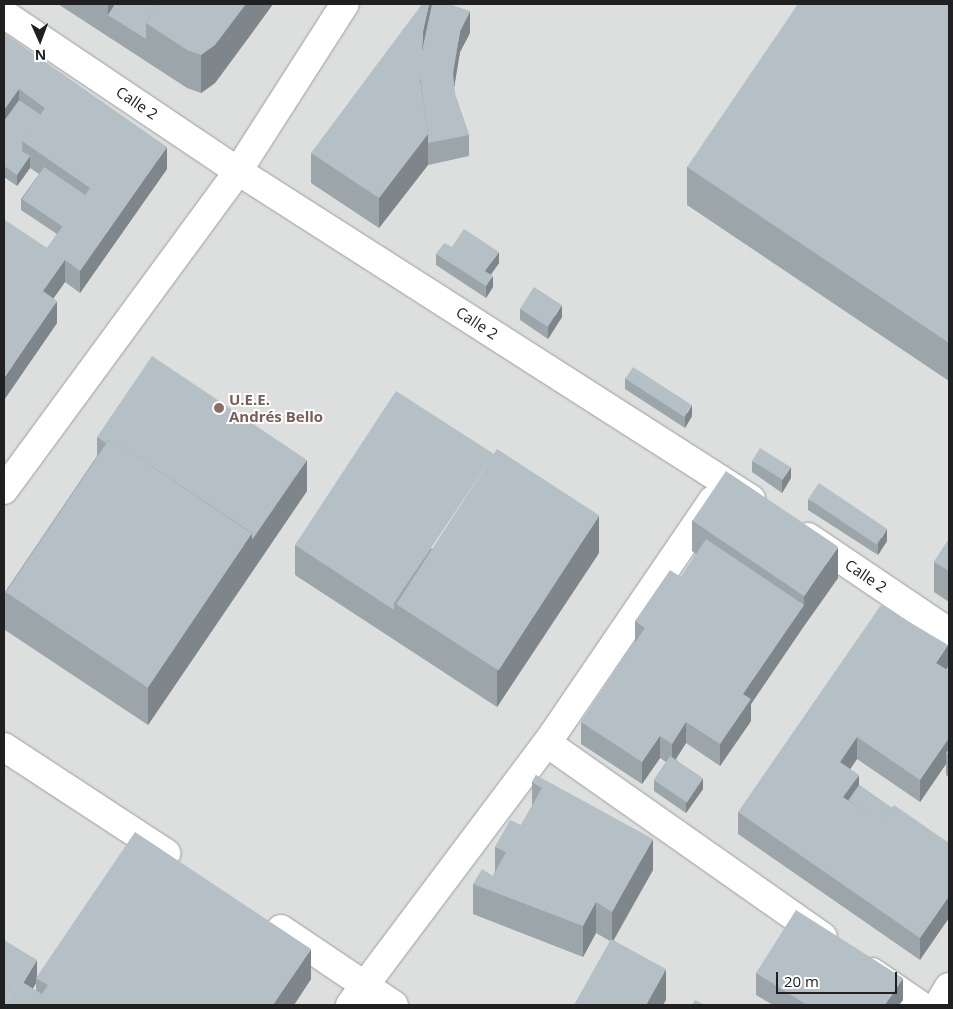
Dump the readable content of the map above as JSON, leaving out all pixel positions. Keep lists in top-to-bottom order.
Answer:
{
  "streets": {
    "street": ["Calle 2"]
  },
  "places": ["U.E.E. Andrés Bello"],
  "scale_bar": "20 m",
  "north": "bottom"
}
